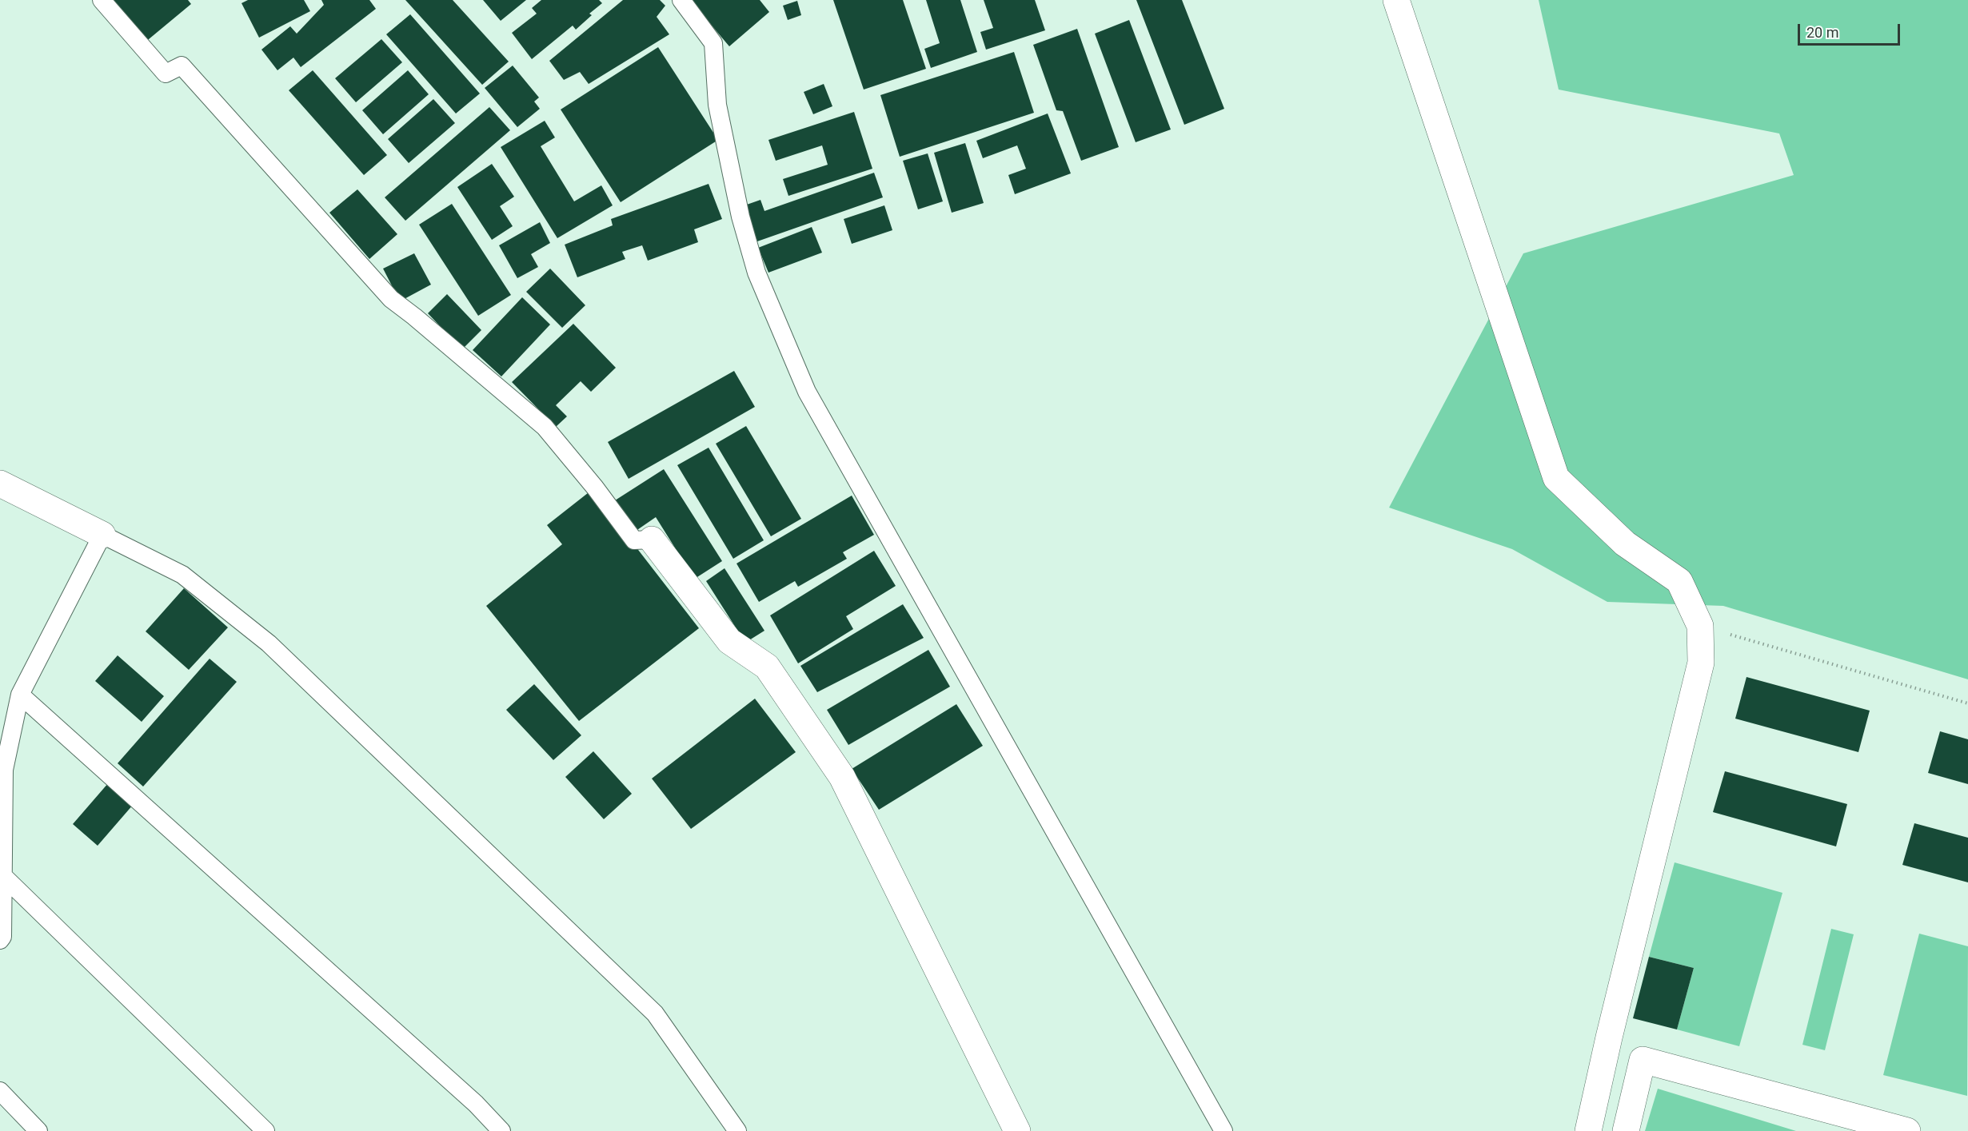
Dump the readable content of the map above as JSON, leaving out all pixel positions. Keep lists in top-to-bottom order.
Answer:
{
  "scale_bar": "20 m"
}
